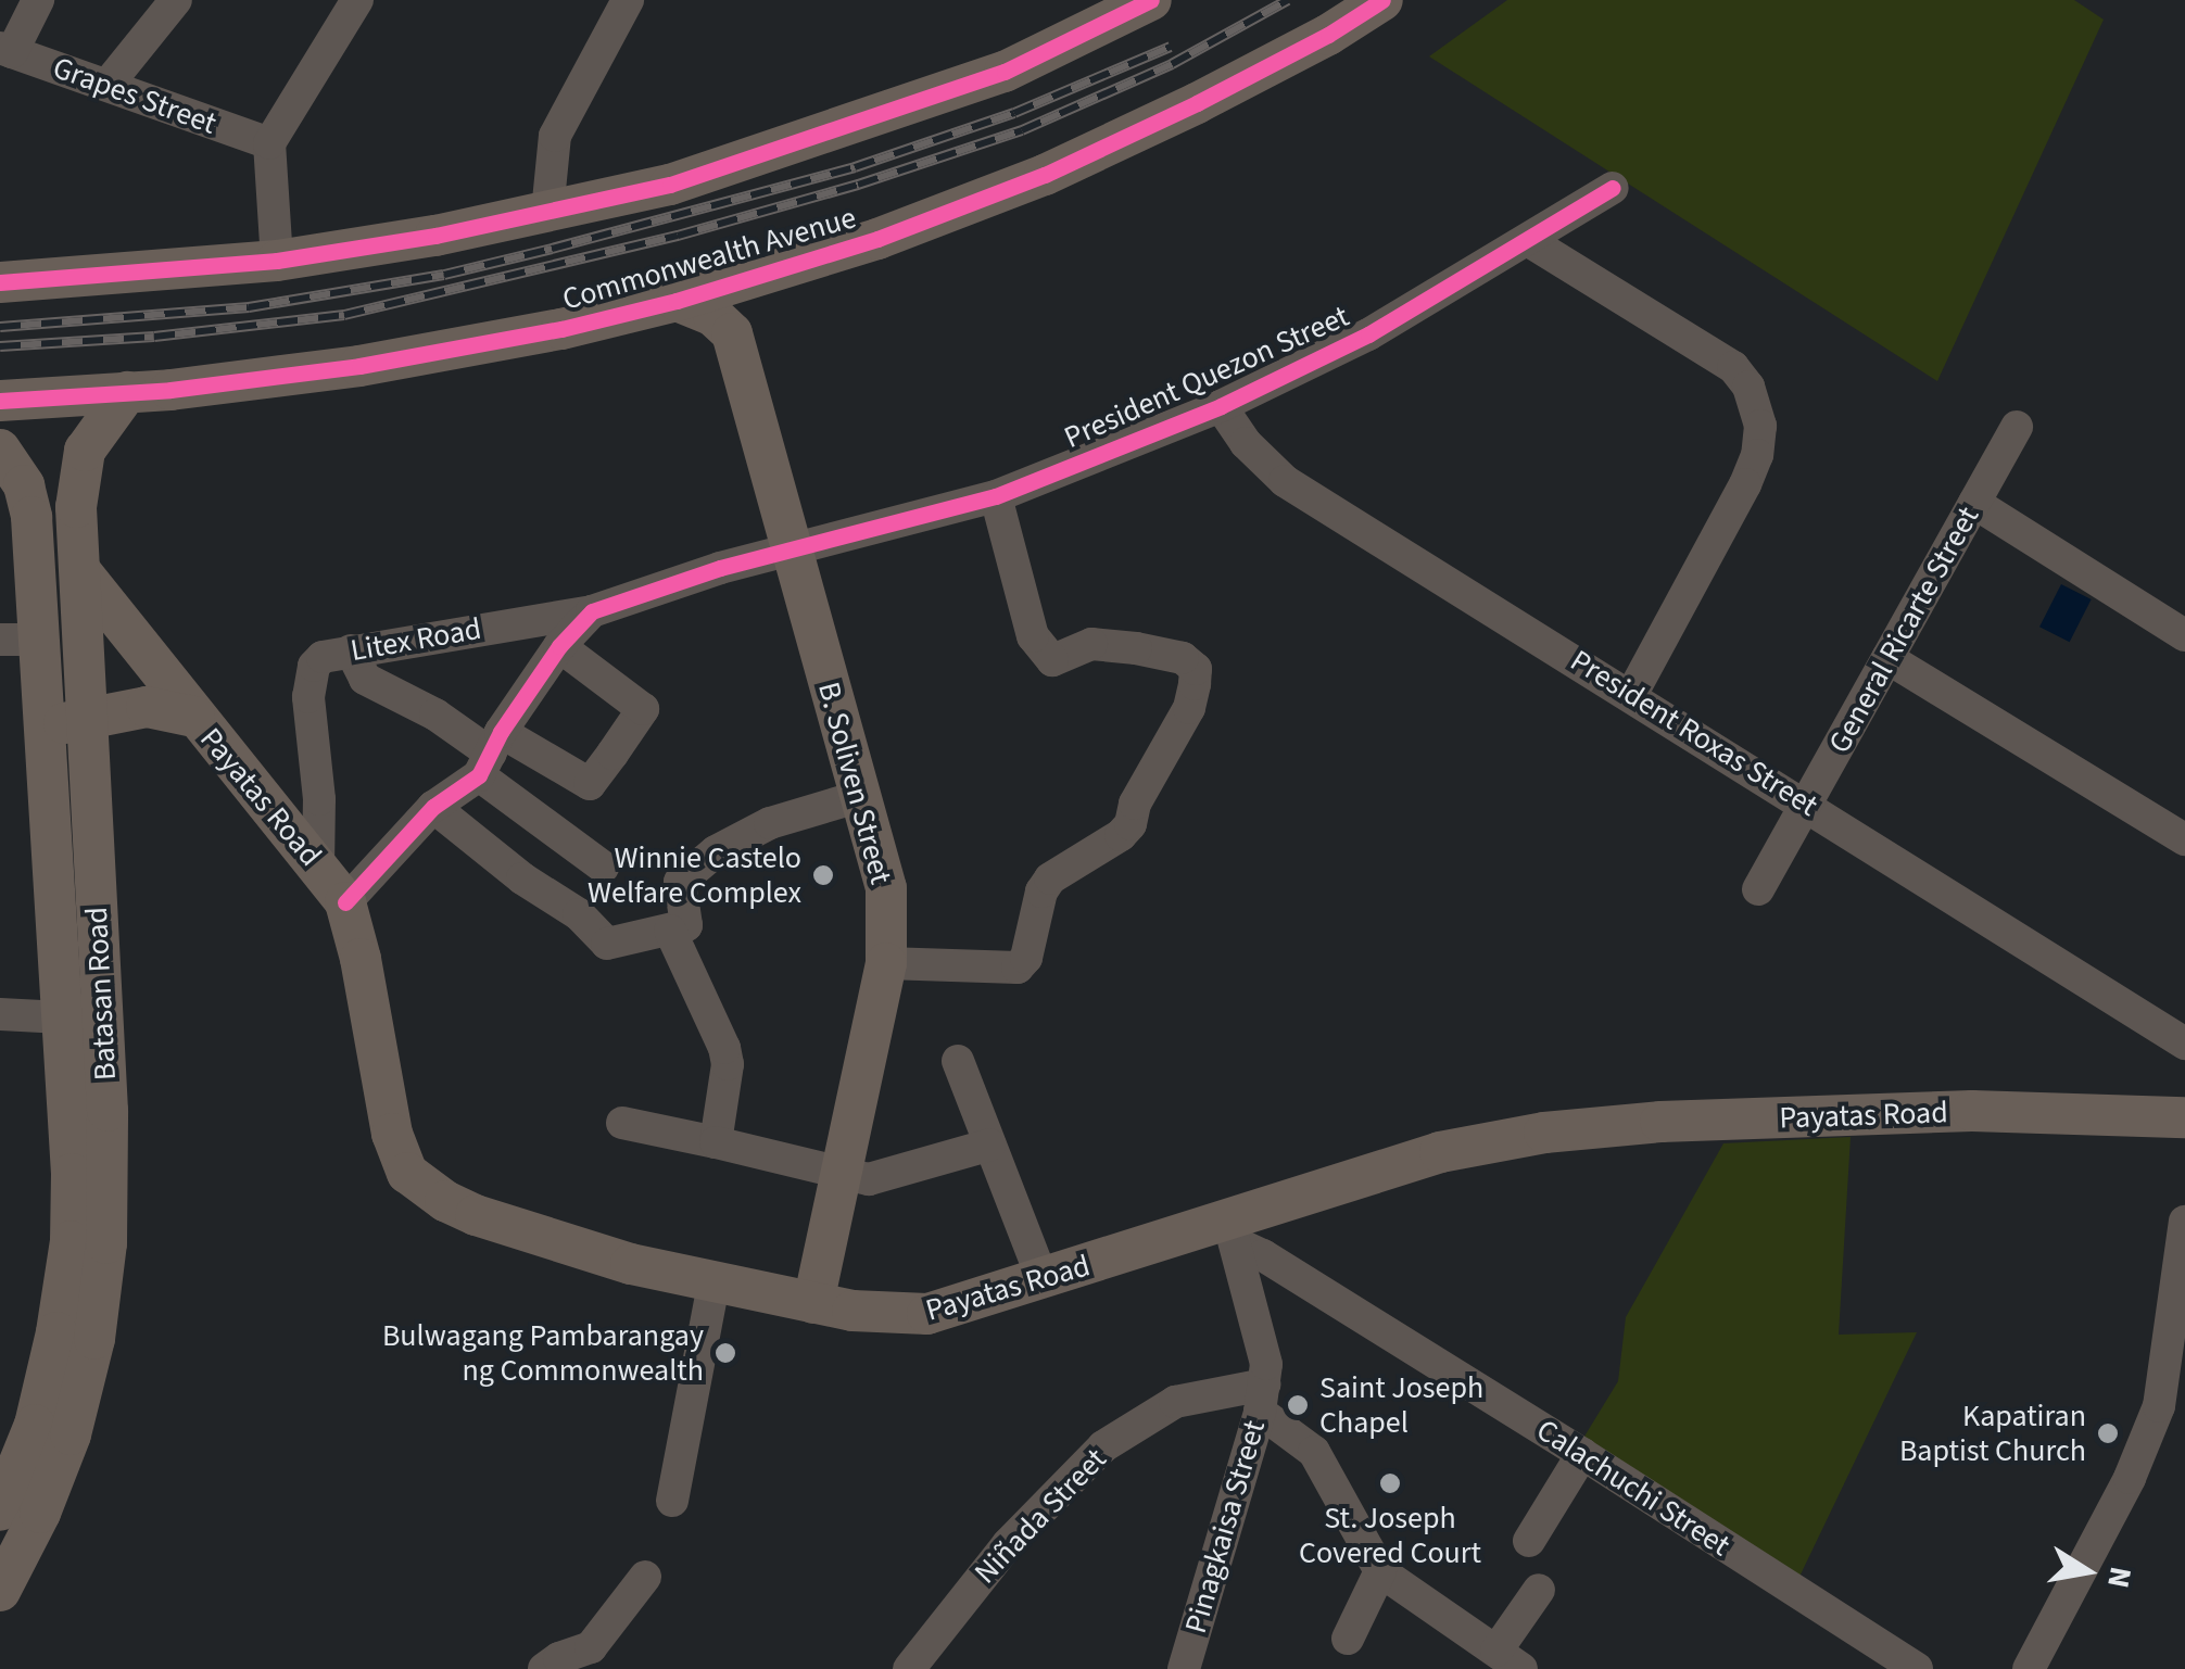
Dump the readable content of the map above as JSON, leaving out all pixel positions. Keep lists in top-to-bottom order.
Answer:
{
  "streets": {
    "main road": [
      "Commonwealth Avenue",
      "B. Soliven Street",
      "Payatas Road",
      "Batasan Road"
    ],
    "street": [
      "Grapes Street",
      "President Quezon Street",
      "General Ricarte Street",
      "Litex Road",
      "President Roxas Street",
      "Calachuchi Street",
      "Niñada Street",
      "Pinagkaisa Street"
    ]
  },
  "crossings": [
    ["Commonwealth Avenue", "B. Soliven Street"],
    ["Commonwealth Avenue", "Batasan Road"],
    ["President Quezon Street", "Litex Road"],
    ["President Quezon Street", "President Roxas Street"],
    ["President Quezon Street", "B. Soliven Street"],
    ["General Ricarte Street", "President Roxas Street"],
    ["Litex Road", "B. Soliven Street"],
    ["Litex Road", "Payatas Road"],
    ["B. Soliven Street", "Payatas Road"],
    ["Payatas Road", "Batasan Road"],
    ["Payatas Road", "Calachuchi Street"],
    ["Payatas Road", "Pinagkaisa Street"],
    ["Calachuchi Street", "Pinagkaisa Street"],
    ["Niñada Street", "Pinagkaisa Street"]
  ],
  "places": [
    "Winnie Castelo Welfare Complex",
    "Bulwagang Pambarangay ng Commonwealth",
    "Saint Joseph Chapel",
    "Kapatiran Baptist Church",
    "St. Joseph Covered Court"
  ],
  "north": "right"
}
